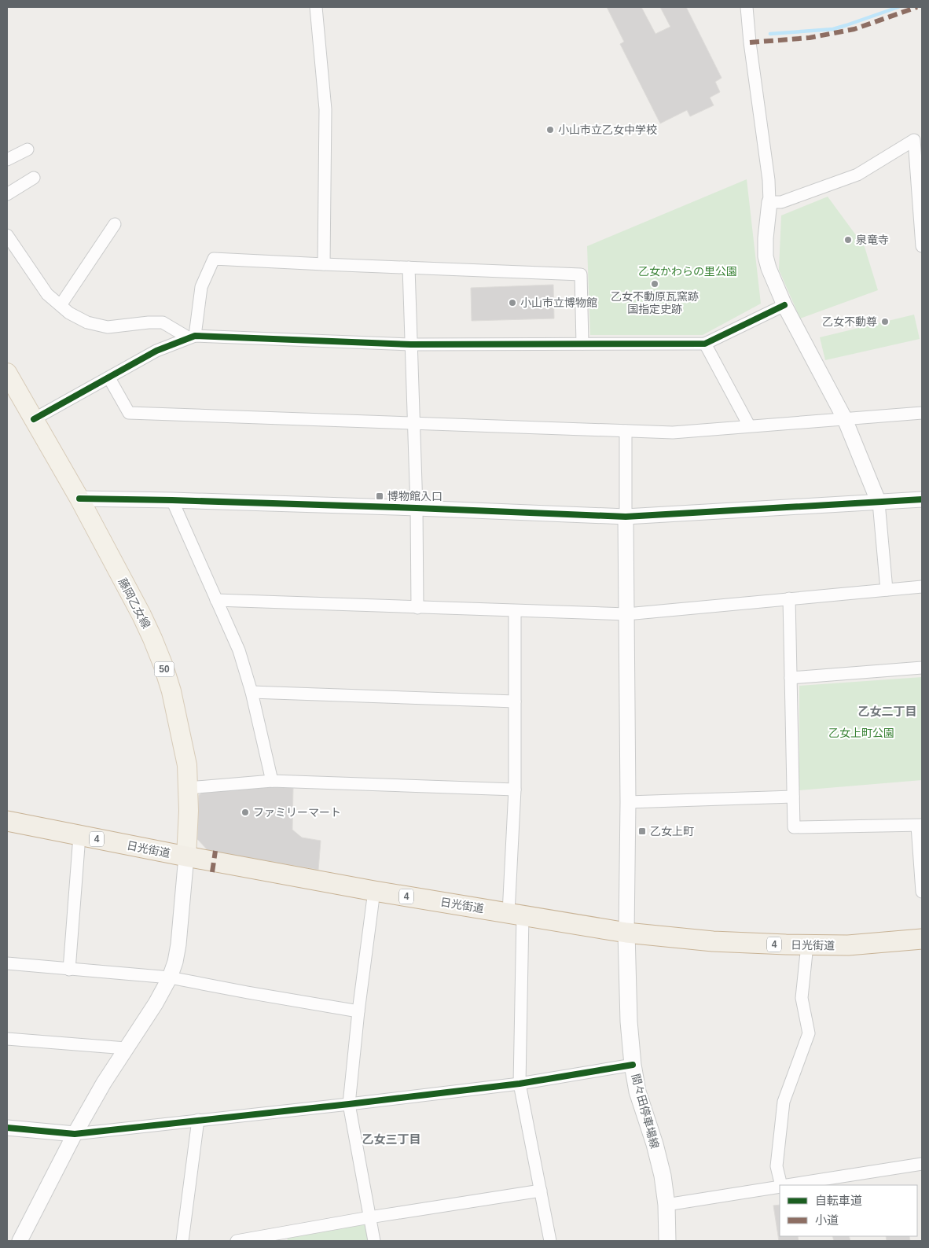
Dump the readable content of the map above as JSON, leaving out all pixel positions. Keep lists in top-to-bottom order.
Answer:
{
  "streets": {
    "highway": ["4", "日光街道"],
    "main road": ["藤岡乙女線", "50", "間々田停車場線"]
  },
  "crossings": [
    ["藤岡乙女線", "日光街道"],
    ["日光街道", "間々田停車場線"]
  ],
  "districts": ["乙女二丁目", "乙女三丁目"],
  "parks": ["乙女かわらの里公園", "乙女上町公園"],
  "places": {
    "other": [
      "小山市立乙女中学校",
      "泉竜寺",
      "乙女不動原瓦窯跡 国指定史跡",
      "小山市立博物館",
      "乙女不動尊",
      "ファミリーマート"
    ],
    "transit": ["博物館入口", "乙女上町"]
  },
  "legend": ["自転車道", "小道"]
}
